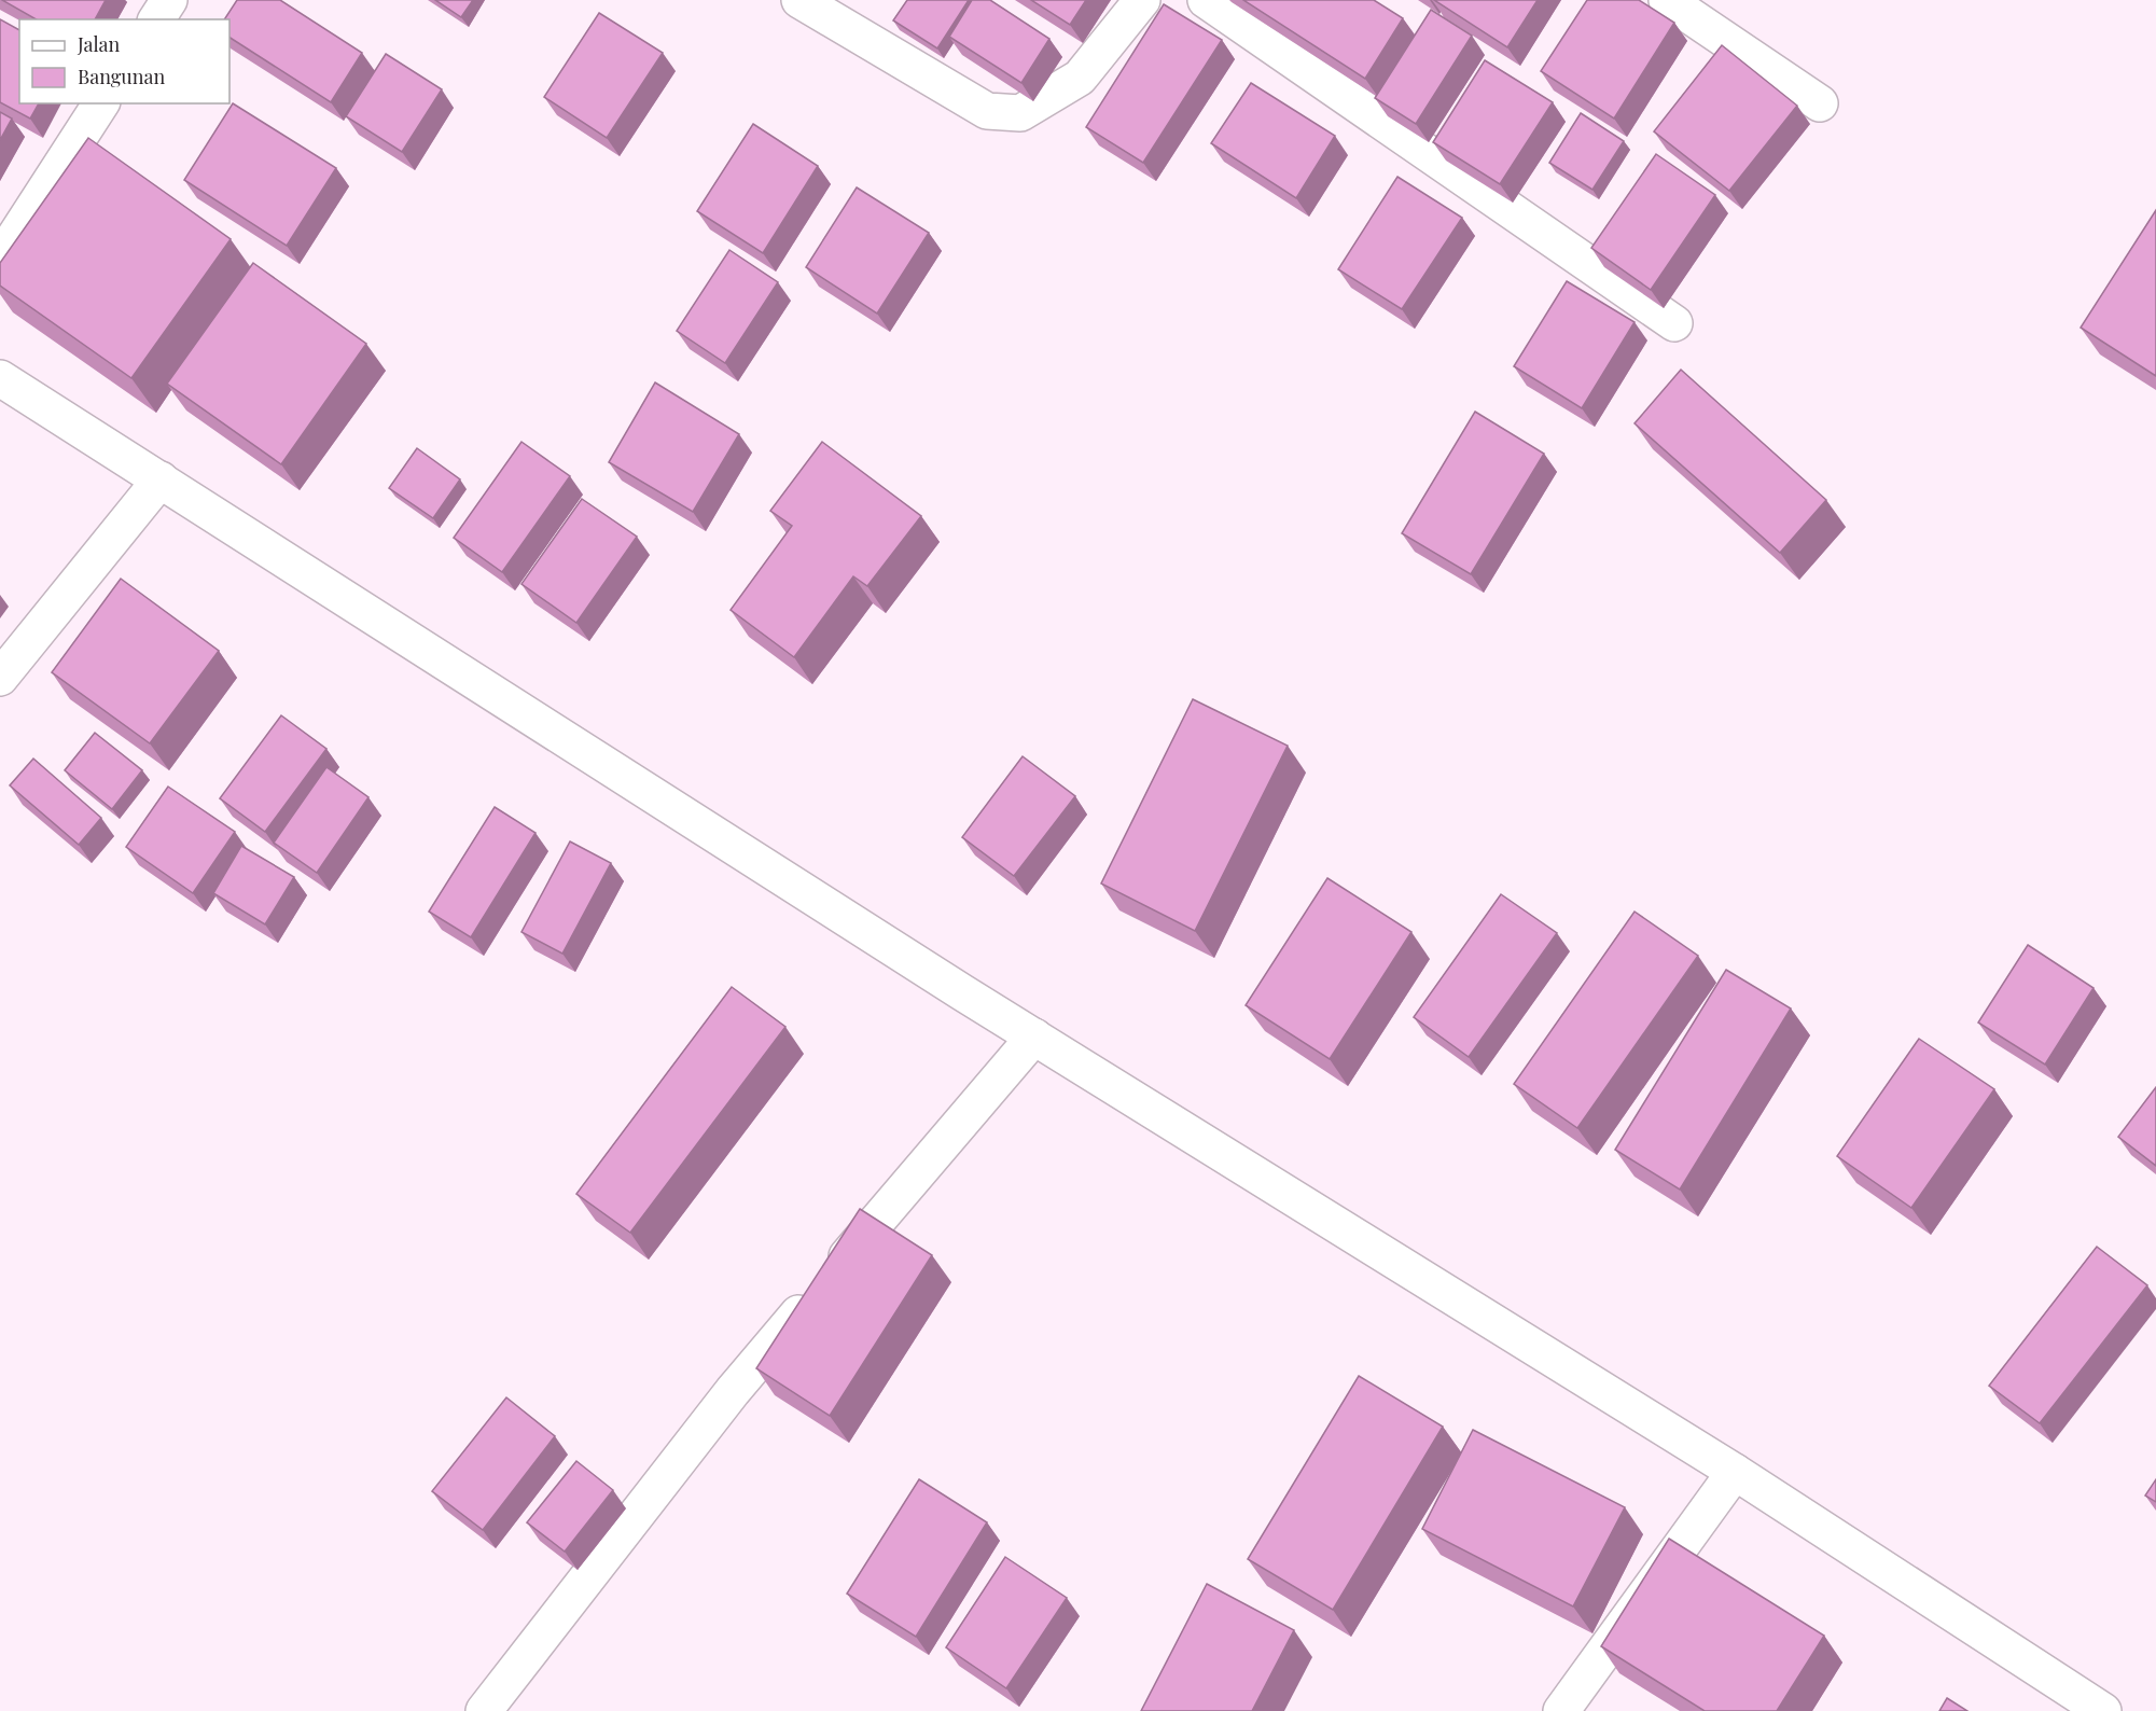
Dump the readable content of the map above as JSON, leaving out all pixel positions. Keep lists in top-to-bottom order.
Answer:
{
  "legend": ["Jalan", "Bangunan"]
}
